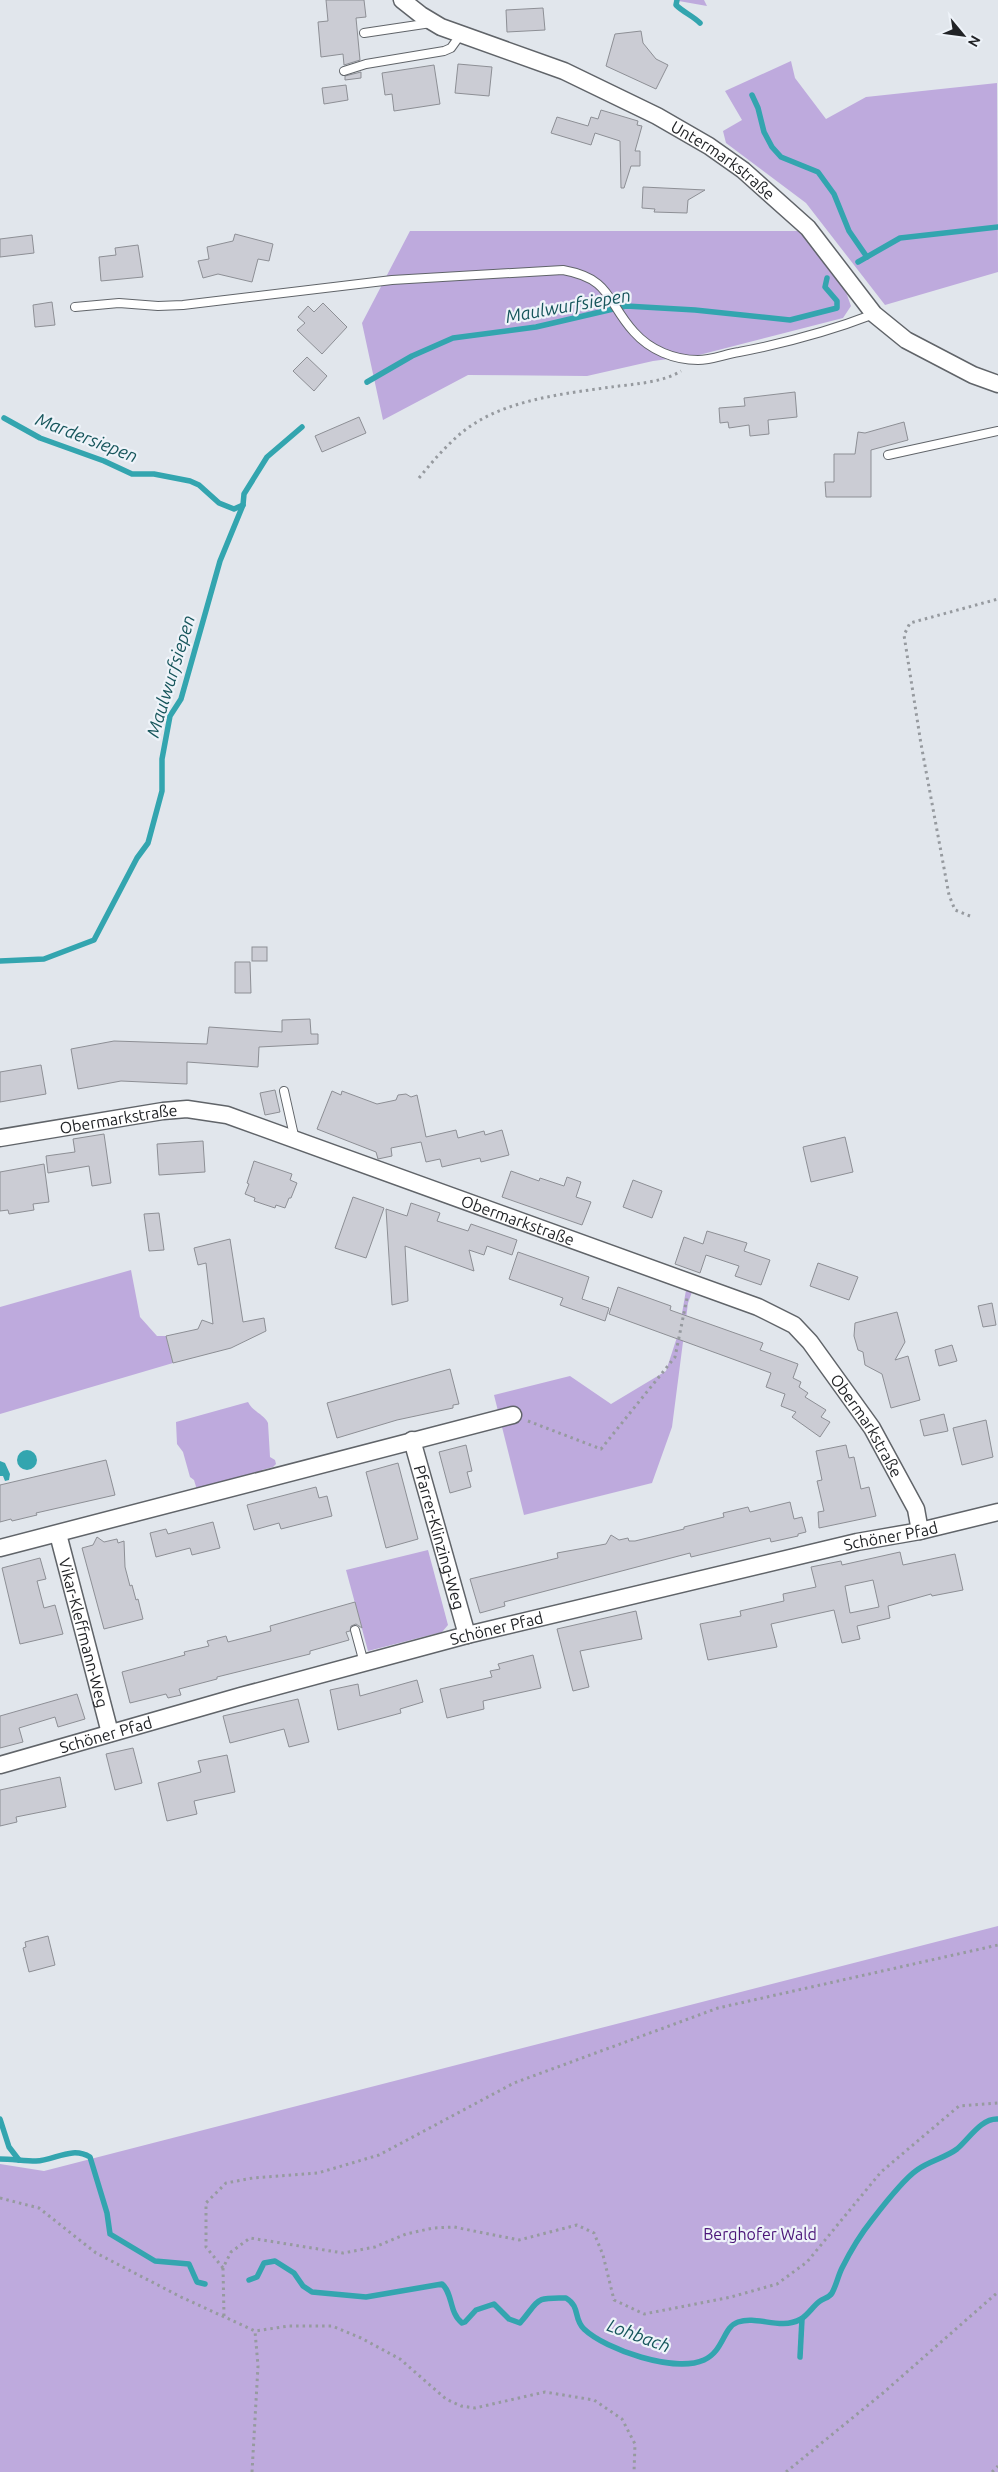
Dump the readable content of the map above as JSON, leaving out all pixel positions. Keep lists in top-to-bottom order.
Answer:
{
  "streets": {
    "street": [
      "Untermarkstraße",
      "Obermarkstraße",
      "Schöner Pfad",
      "Pfarrer-Klinzing-Weg",
      "Vikar-Kleffmann-Weg"
    ]
  },
  "crossings": [
    ["Obermarkstraße", "Schöner Pfad"],
    ["Schöner Pfad", "Pfarrer-Klinzing-Weg"],
    ["Schöner Pfad", "Vikar-Kleffmann-Weg"]
  ],
  "water": ["Maulwurfsiepen", "Mardersiepen", "Lohbach"],
  "parks": ["Berghofer Wald"],
  "north": "bottom right"
}
